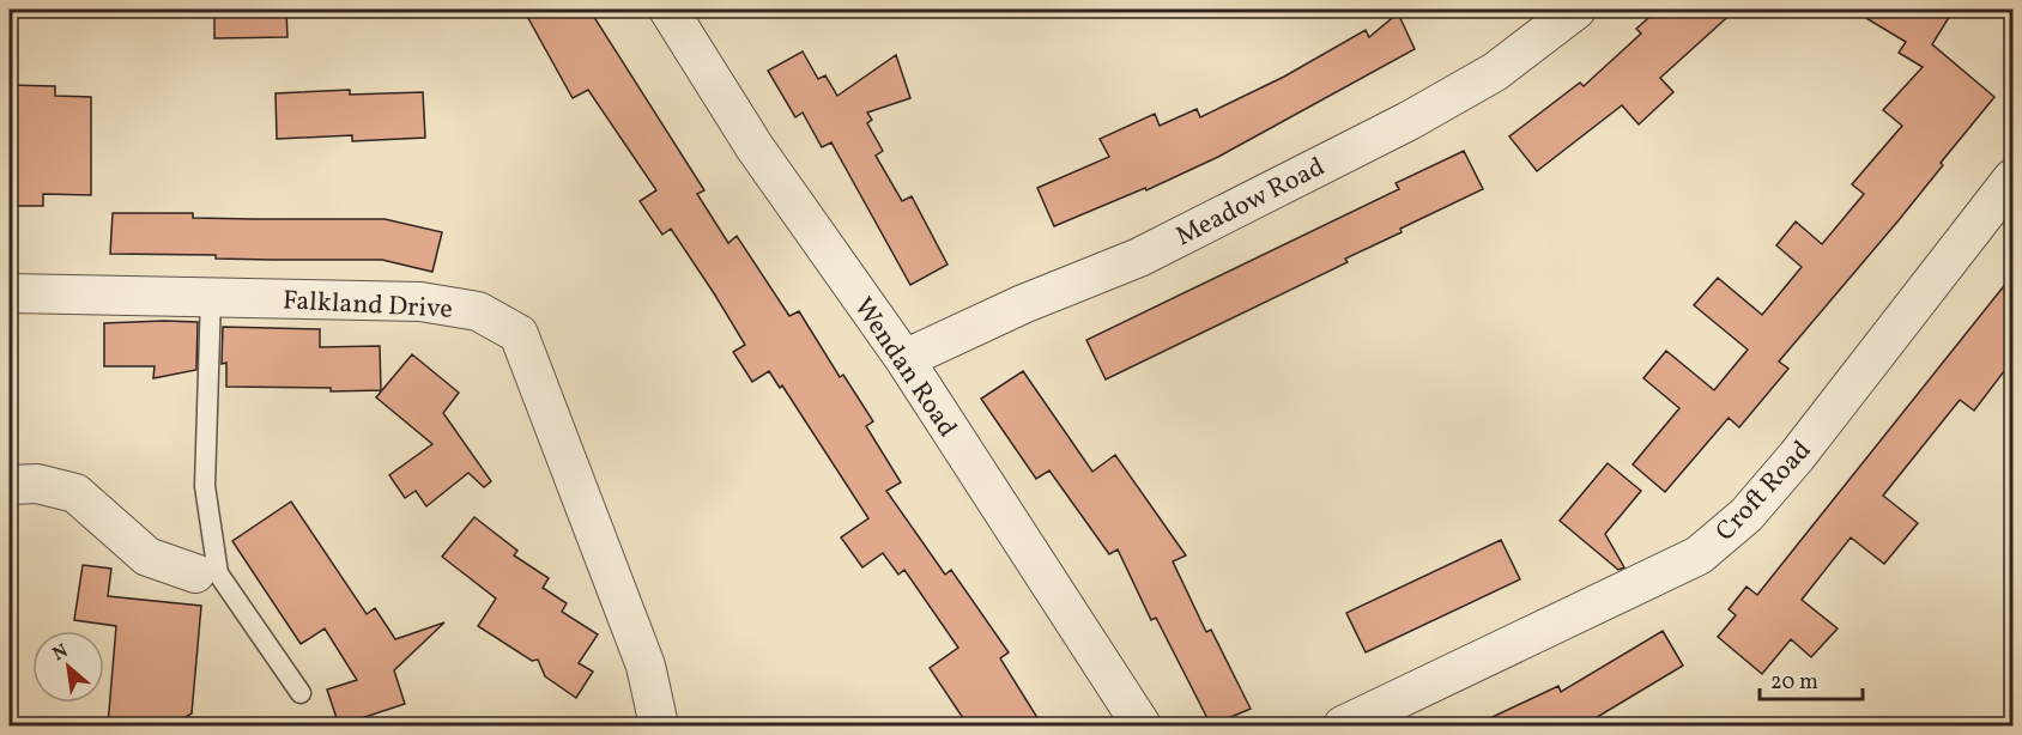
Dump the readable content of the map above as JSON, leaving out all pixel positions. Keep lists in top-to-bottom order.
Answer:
{
  "streets": {
    "street": [
      "Meadow Road",
      "Falkland Drive",
      "Wendan Road",
      "Croft Road"
    ]
  },
  "crossings": [
    ["Meadow Road", "Wendan Road"]
  ],
  "scale_bar": "20 m",
  "north": "top left"
}
